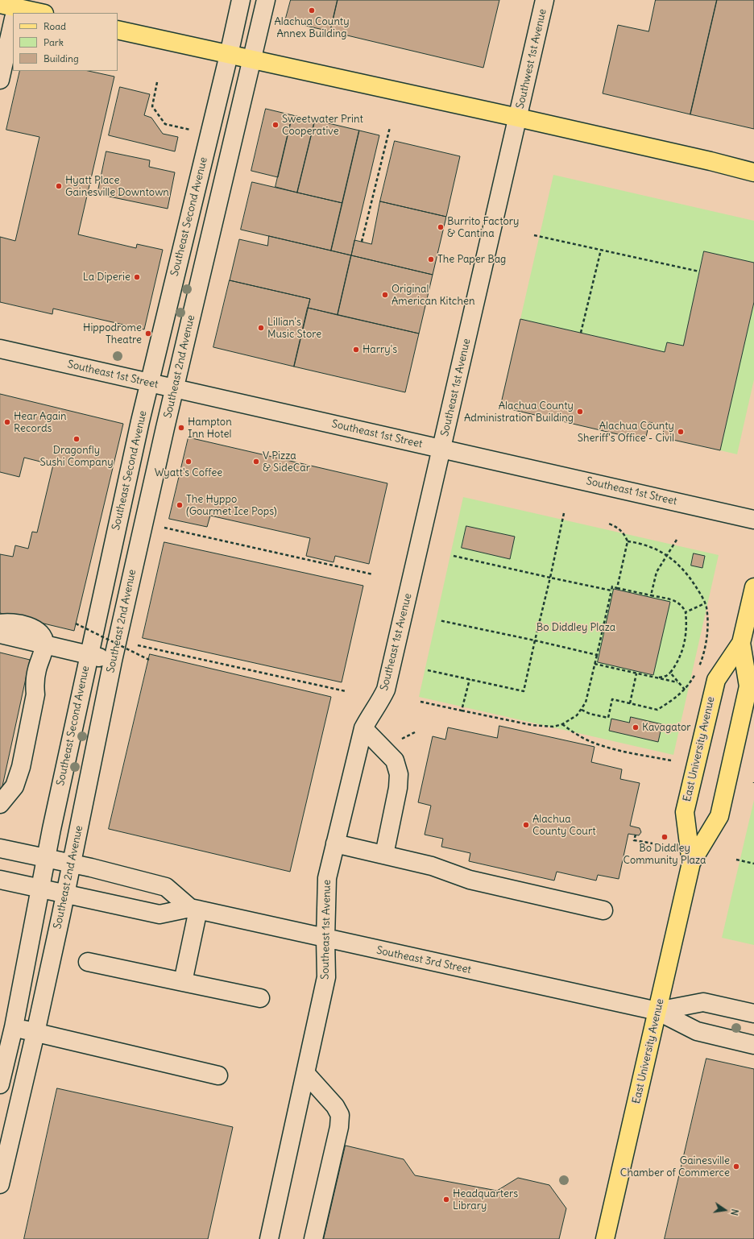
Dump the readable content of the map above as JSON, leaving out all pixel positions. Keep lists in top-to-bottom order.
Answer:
{
  "streets": {
    "main road": ["East University Avenue"],
    "street": [
      "Southwest 1st Avenue",
      "Southeast Second Avenue",
      "Southeast 2nd Avenue",
      "Southeast 1st Street",
      "Southeast 1st Avenue",
      "Southeast 3rd Street"
    ]
  },
  "crossings": [
    ["Southwest 1st Avenue", "Southeast 1st Avenue"],
    ["Southeast Second Avenue", "Southeast 1st Street"],
    ["Southeast Second Avenue", "Southeast 3rd Street"],
    ["Southeast 2nd Avenue", "Southeast 1st Street"],
    ["Southeast 2nd Avenue", "Southeast 3rd Street"],
    ["Southeast 1st Street", "Southeast 1st Avenue"],
    ["Southeast 1st Avenue", "Southeast 3rd Street"],
    ["East University Avenue", "Southeast 3rd Street"]
  ],
  "parks": ["Bo Diddley Plaza"],
  "places": [
    "Alachua County Annex Building",
    "Sweetwater Print Cooperative",
    "Hyatt Place Gainesville Downtown",
    "Burrito Factory & Cantina",
    "The Paper Bag",
    "La Diperie",
    "Original American Kitchen",
    "Lillian's Music Store",
    "Hippodrome Theatre",
    "Harry's",
    "Alachua County Administration Building",
    "Hear Again Records",
    "Hampton Inn Hotel",
    "Alachua County Sheriff's Office - Civil",
    "Dragonfly Sushi Company",
    "Wyatt's Coffee",
    "V Pizza & SideCar",
    "The Hyppo (Gourmet Ice Pops)",
    "Kavagator",
    "Alachua County Court",
    "Bo Diddley Community Plaza",
    "Gainesville Chamber of Commerce",
    "Headquarters Library"
  ],
  "legend": ["Road", "Park", "Building"],
  "north": "right"
}
